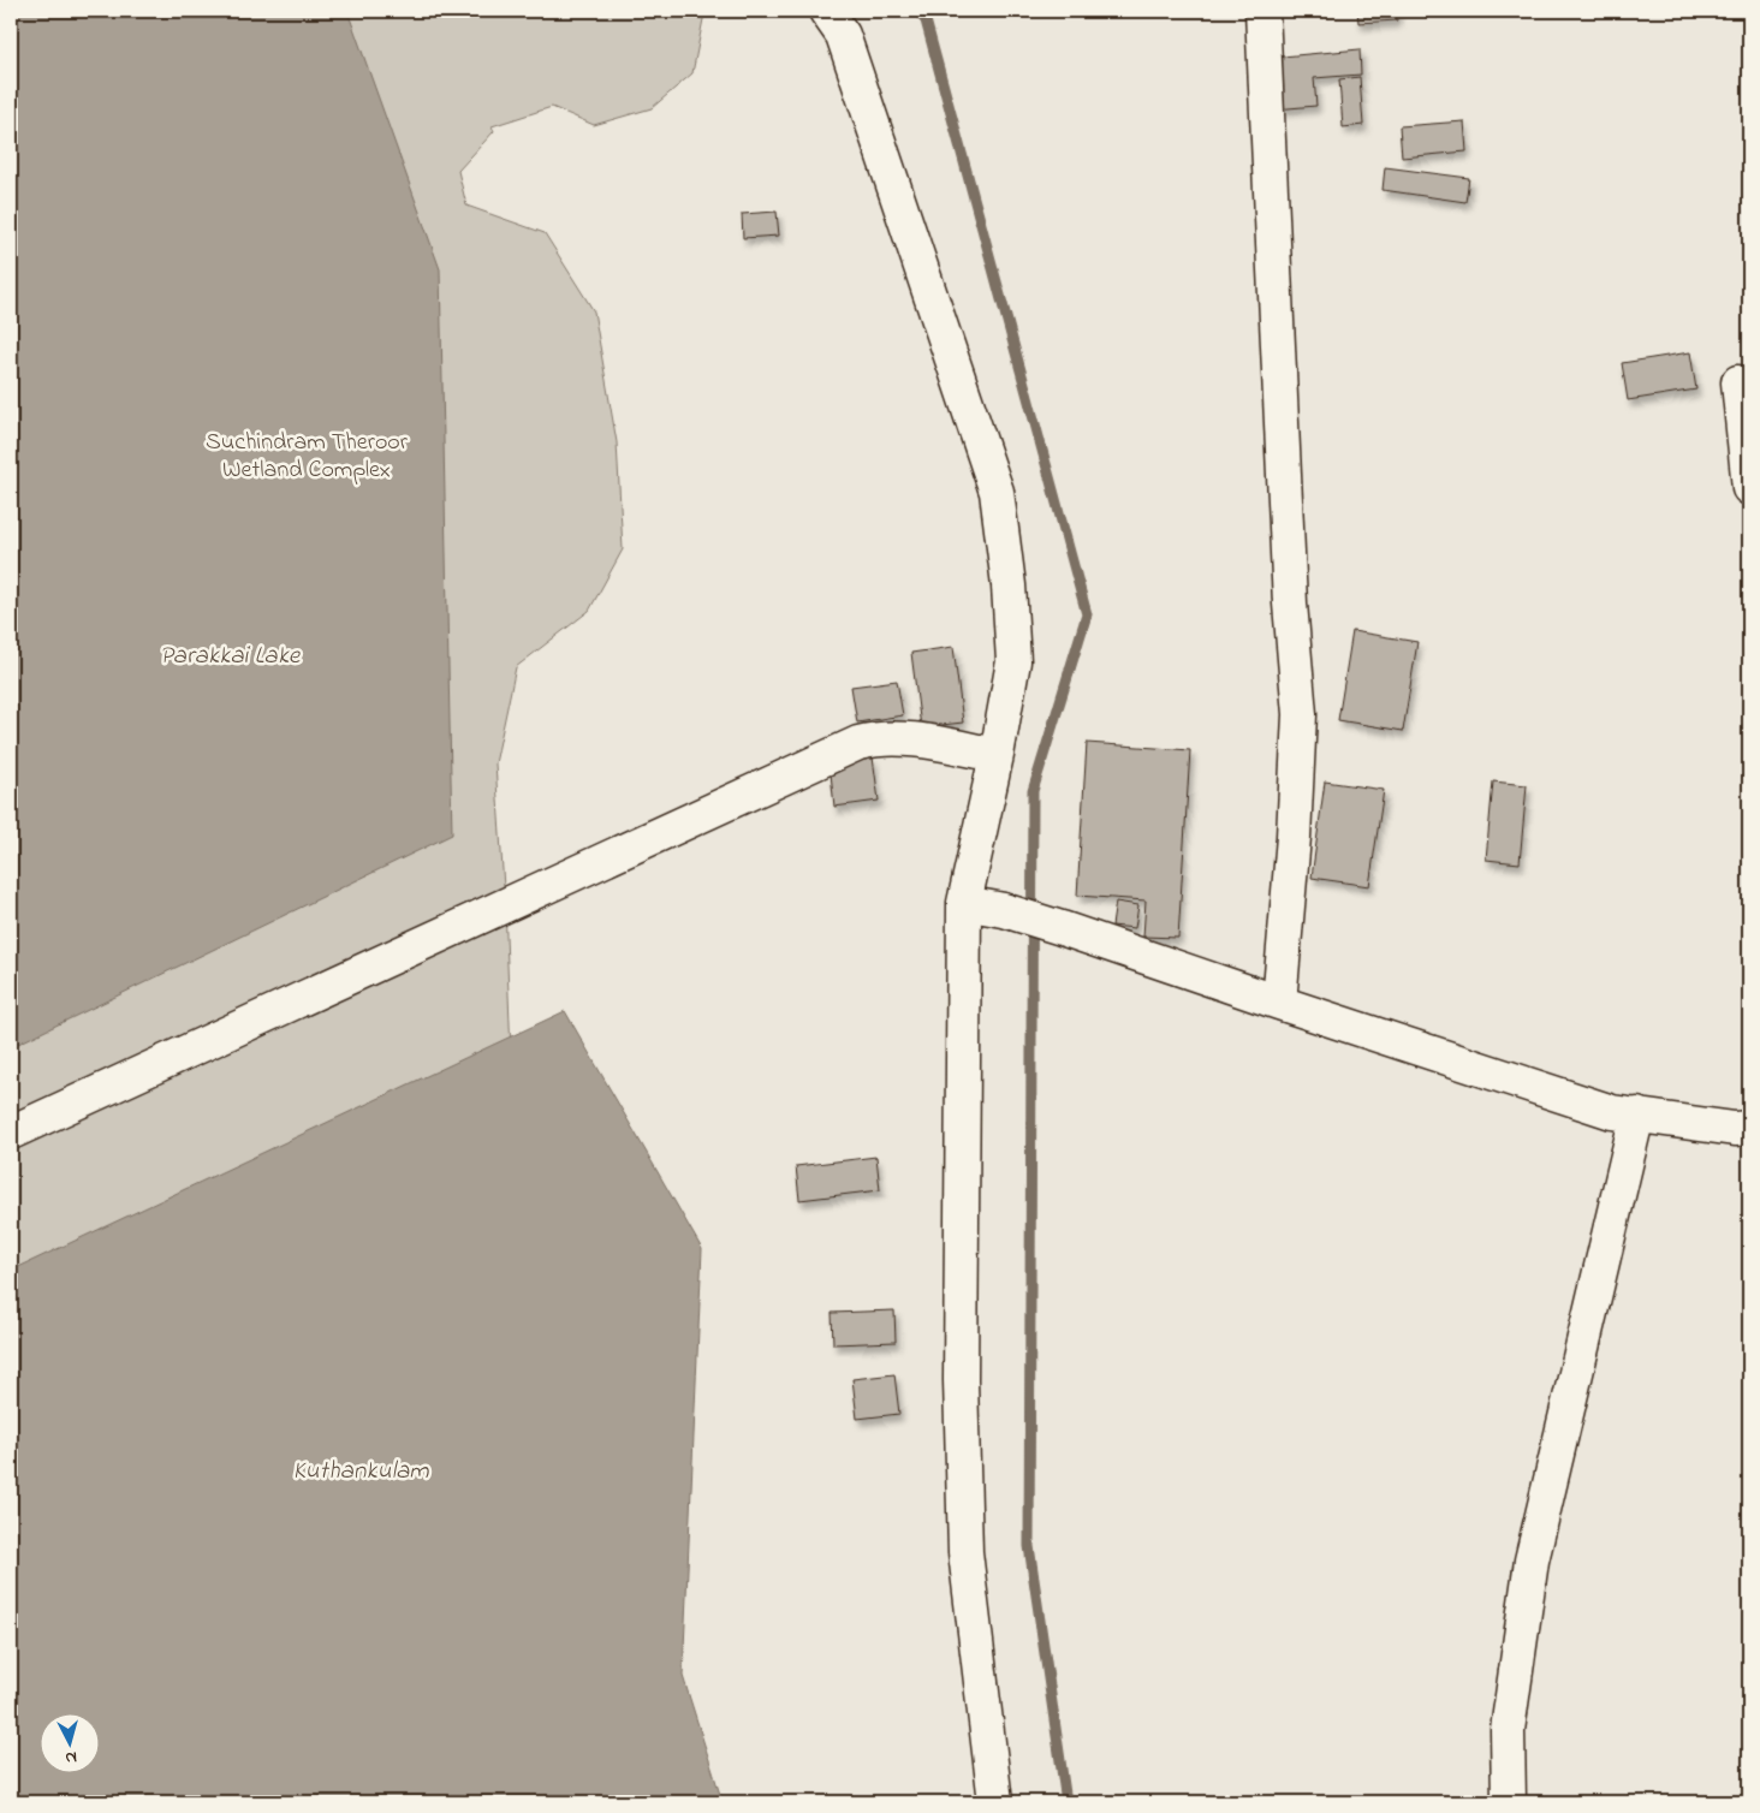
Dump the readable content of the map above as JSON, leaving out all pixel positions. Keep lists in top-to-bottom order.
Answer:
{
  "water": ["Parakkai Lake", "Kuthankulam"],
  "parks": ["Suchindram Theroor Wetland Complex"],
  "north": "bottom"
}
